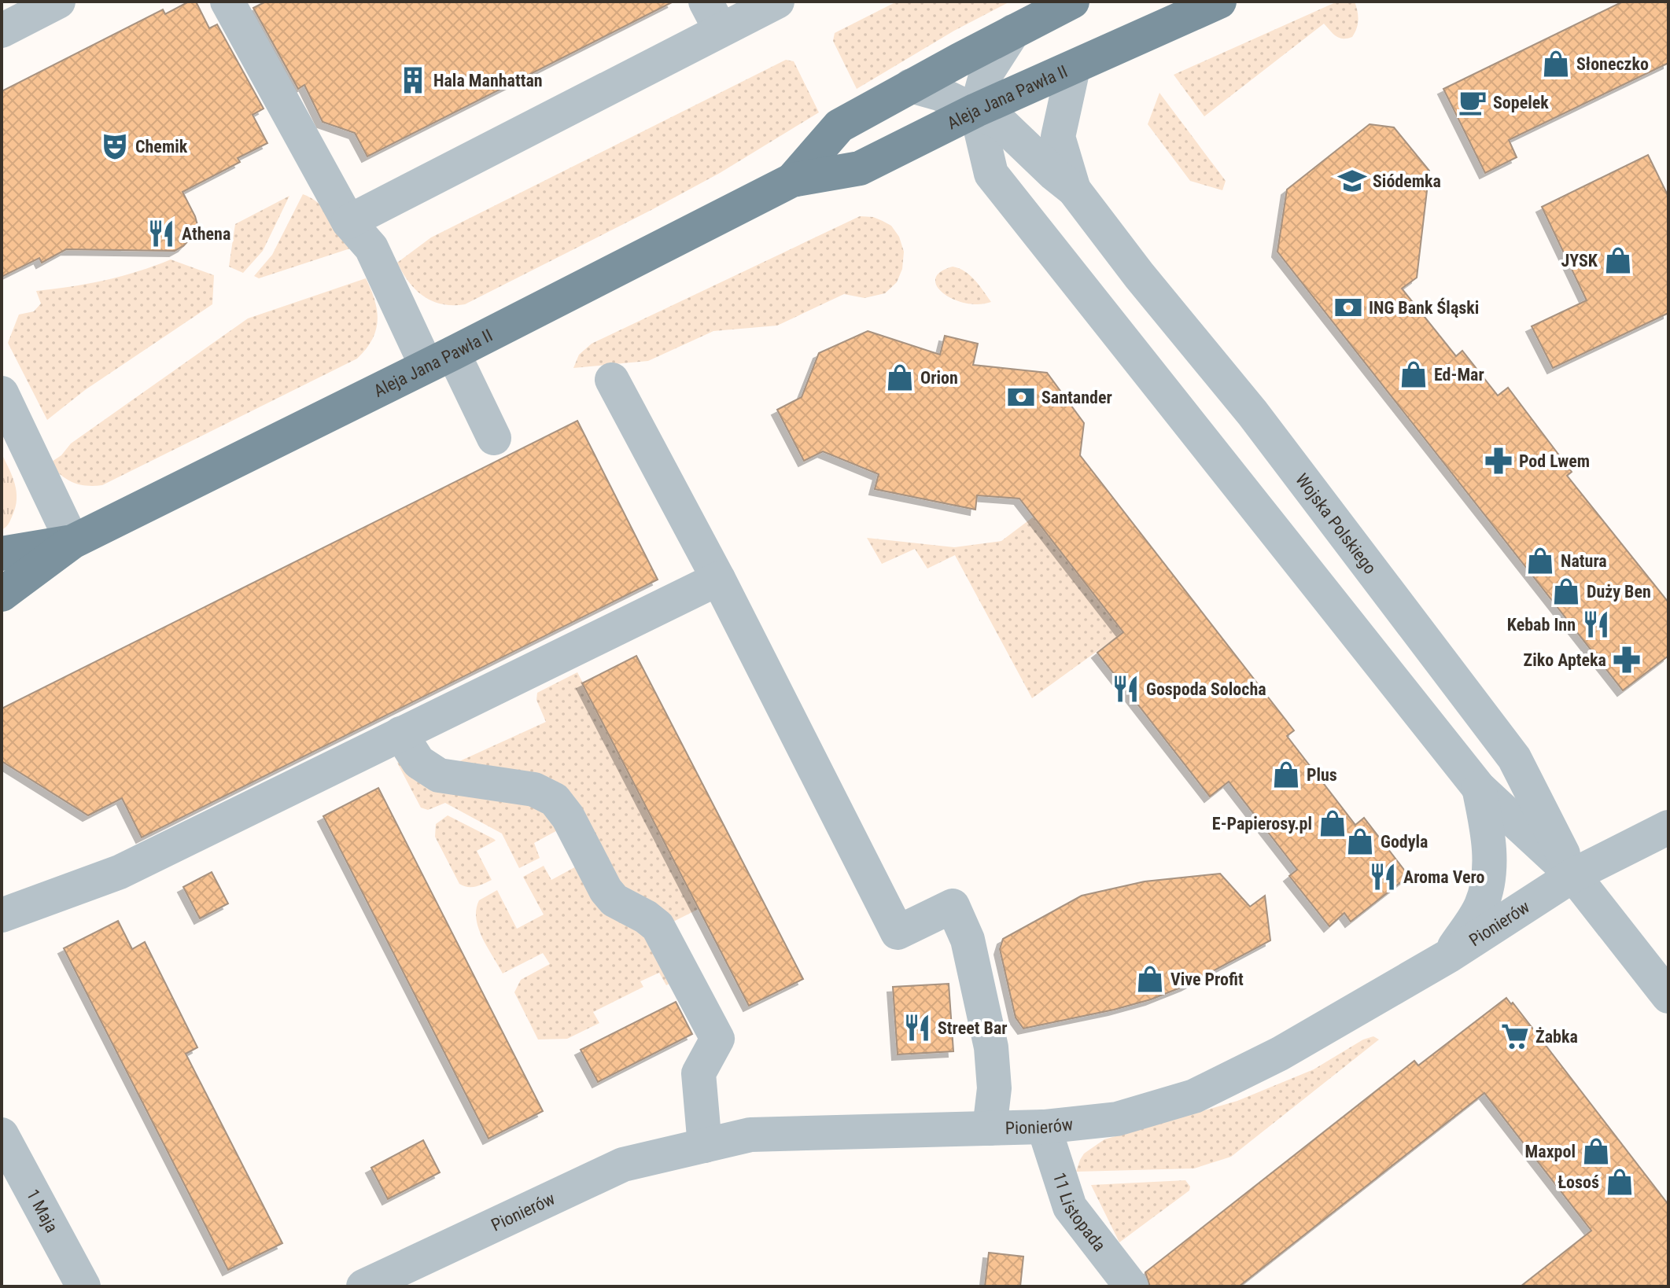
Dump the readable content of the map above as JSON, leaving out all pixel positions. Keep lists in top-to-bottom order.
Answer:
{
  "streets": {
    "main road": ["Aleja Jana Pawła II"],
    "street": [
      "Wojska Polskiego",
      "Pionierów",
      "1 Maja",
      "11 Listopada"
    ]
  },
  "crossings": [
    ["Aleja Jana Pawła II", "Wojska Polskiego"],
    ["Wojska Polskiego", "Pionierów"],
    ["Pionierów", "11 Listopada"]
  ],
  "places": {
    "shop": [
      "Słoneczko",
      "JYSK",
      "Ed-Mar",
      "Orion",
      "Natura",
      "Duży Ben",
      "Plus",
      "E-Papierosy.pl",
      "Godyla",
      "Vive Profit",
      "Maxpol",
      "Łosoś"
    ],
    "building": ["Hala Manhattan"],
    "cafe": ["Sopelek"],
    "theatre": ["Chemik"],
    "school or university": ["Siódemka"],
    "restaurant": [
      "Athena",
      "Kebab Inn",
      "Gospoda Solocha",
      "Aroma Vero",
      "Street Bar"
    ],
    "bank": ["ING Bank Śląski", "Santander"],
    "pharmacy": ["Pod Lwem", "Ziko Apteka"],
    "supermarket": ["Żabka"]
  }
}
